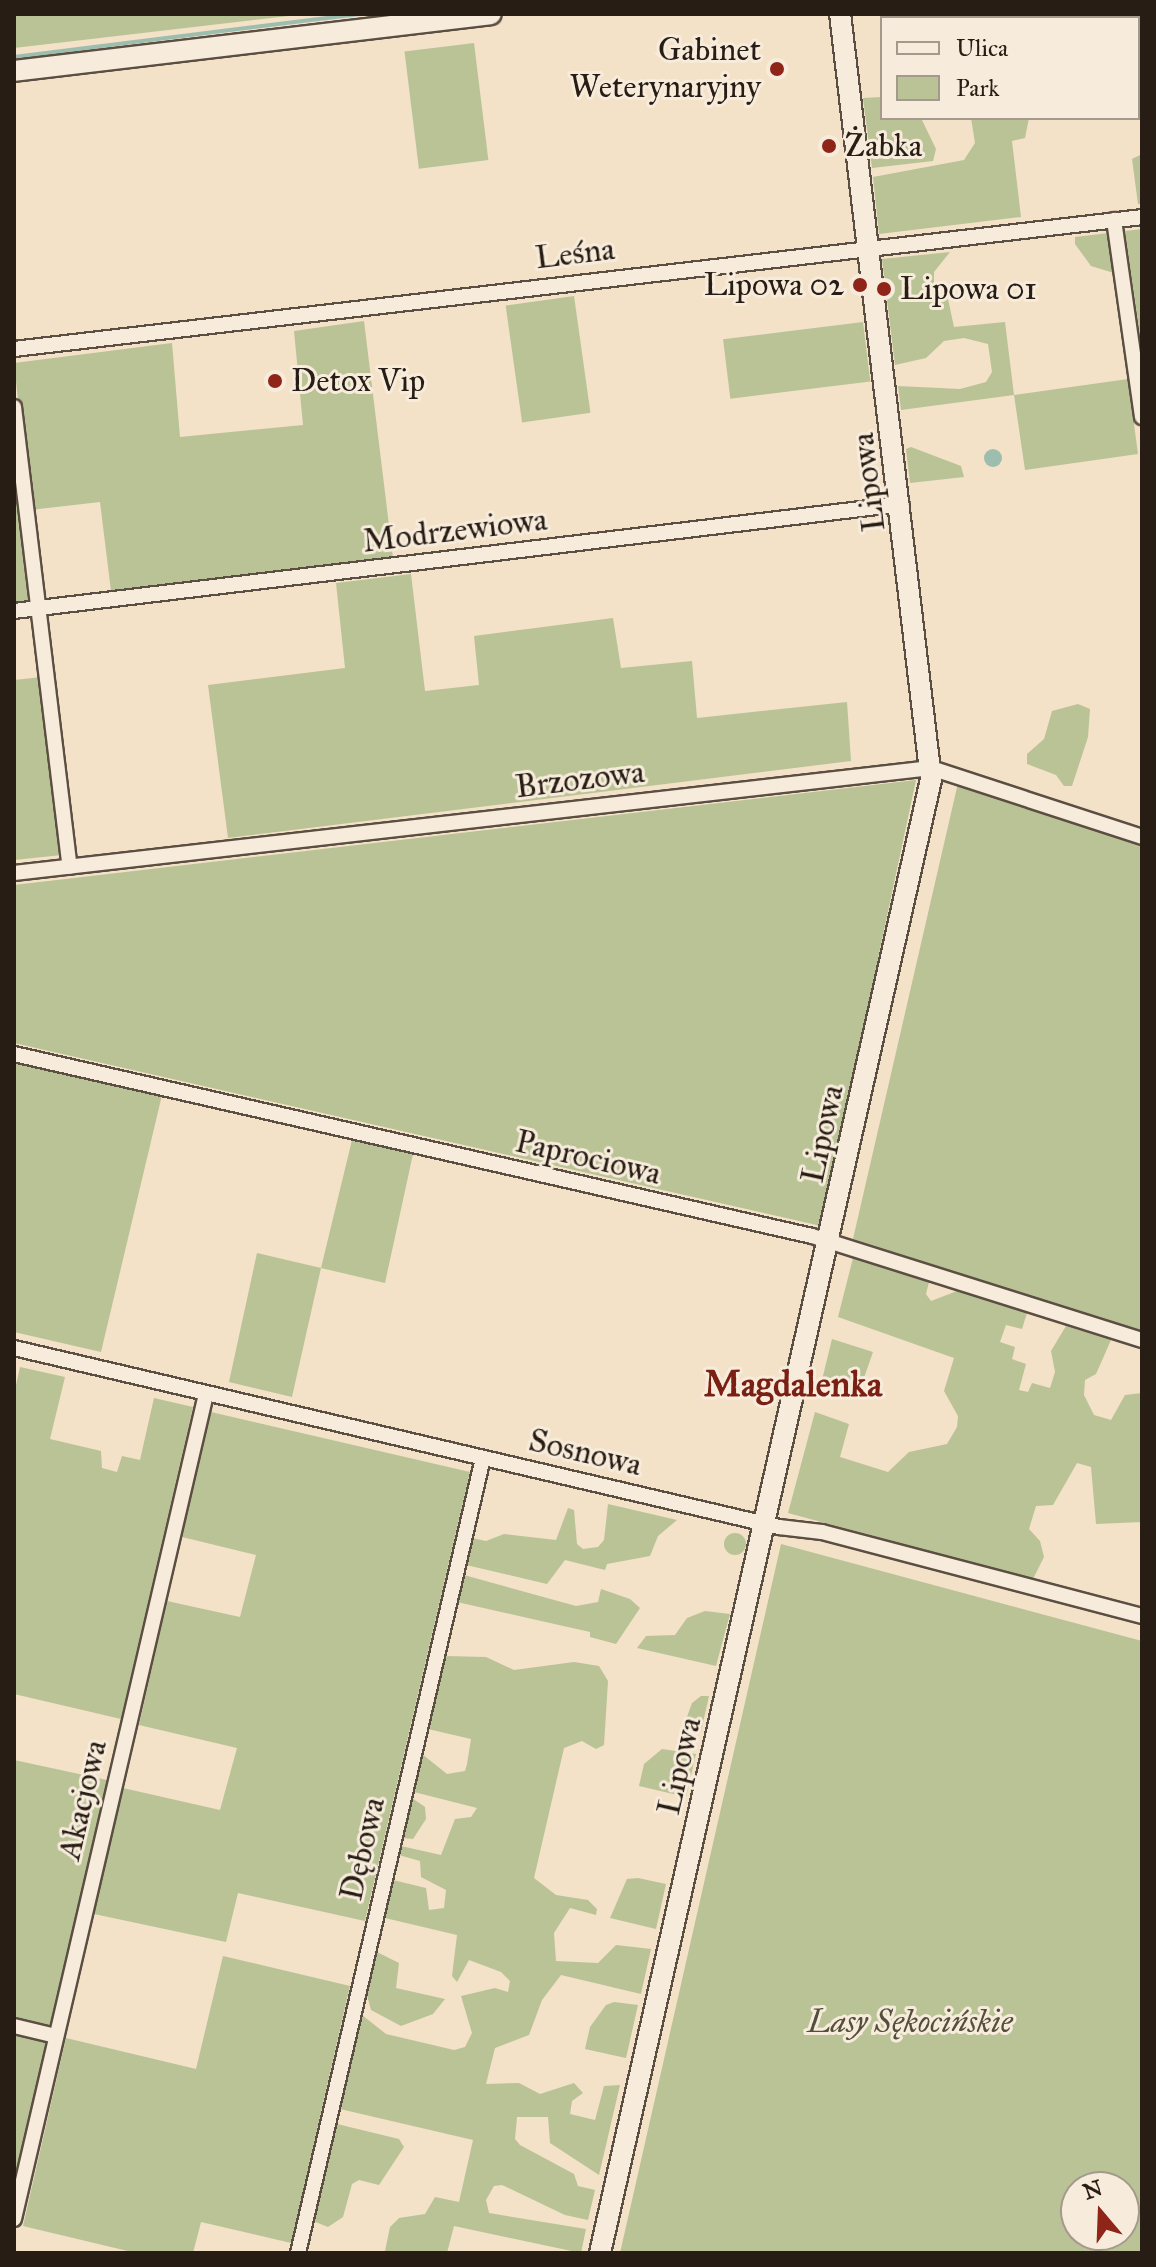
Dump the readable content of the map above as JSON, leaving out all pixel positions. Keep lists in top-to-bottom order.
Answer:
{
  "streets": {
    "street": [
      "Leśna",
      "Lipowa",
      "Modrzewiowa",
      "Brzozowa",
      "Paprociowa",
      "Sosnowa",
      "Akacjowa",
      "Dębowa"
    ]
  },
  "crossings": [
    ["Leśna", "Lipowa"],
    ["Lipowa", "Modrzewiowa"],
    ["Lipowa", "Brzozowa"],
    ["Lipowa", "Paprociowa"],
    ["Lipowa", "Sosnowa"],
    ["Sosnowa", "Akacjowa"],
    ["Sosnowa", "Dębowa"]
  ],
  "districts": ["Magdalenka"],
  "parks": ["Lasy Sękocińskie"],
  "places": [
    "Gabinet Weterynaryjny",
    "Żabka",
    "Lipowa 02",
    "Lipowa 01",
    "Detox Vip"
  ],
  "legend": ["Ulica", "Park"],
  "north": "top"
}
